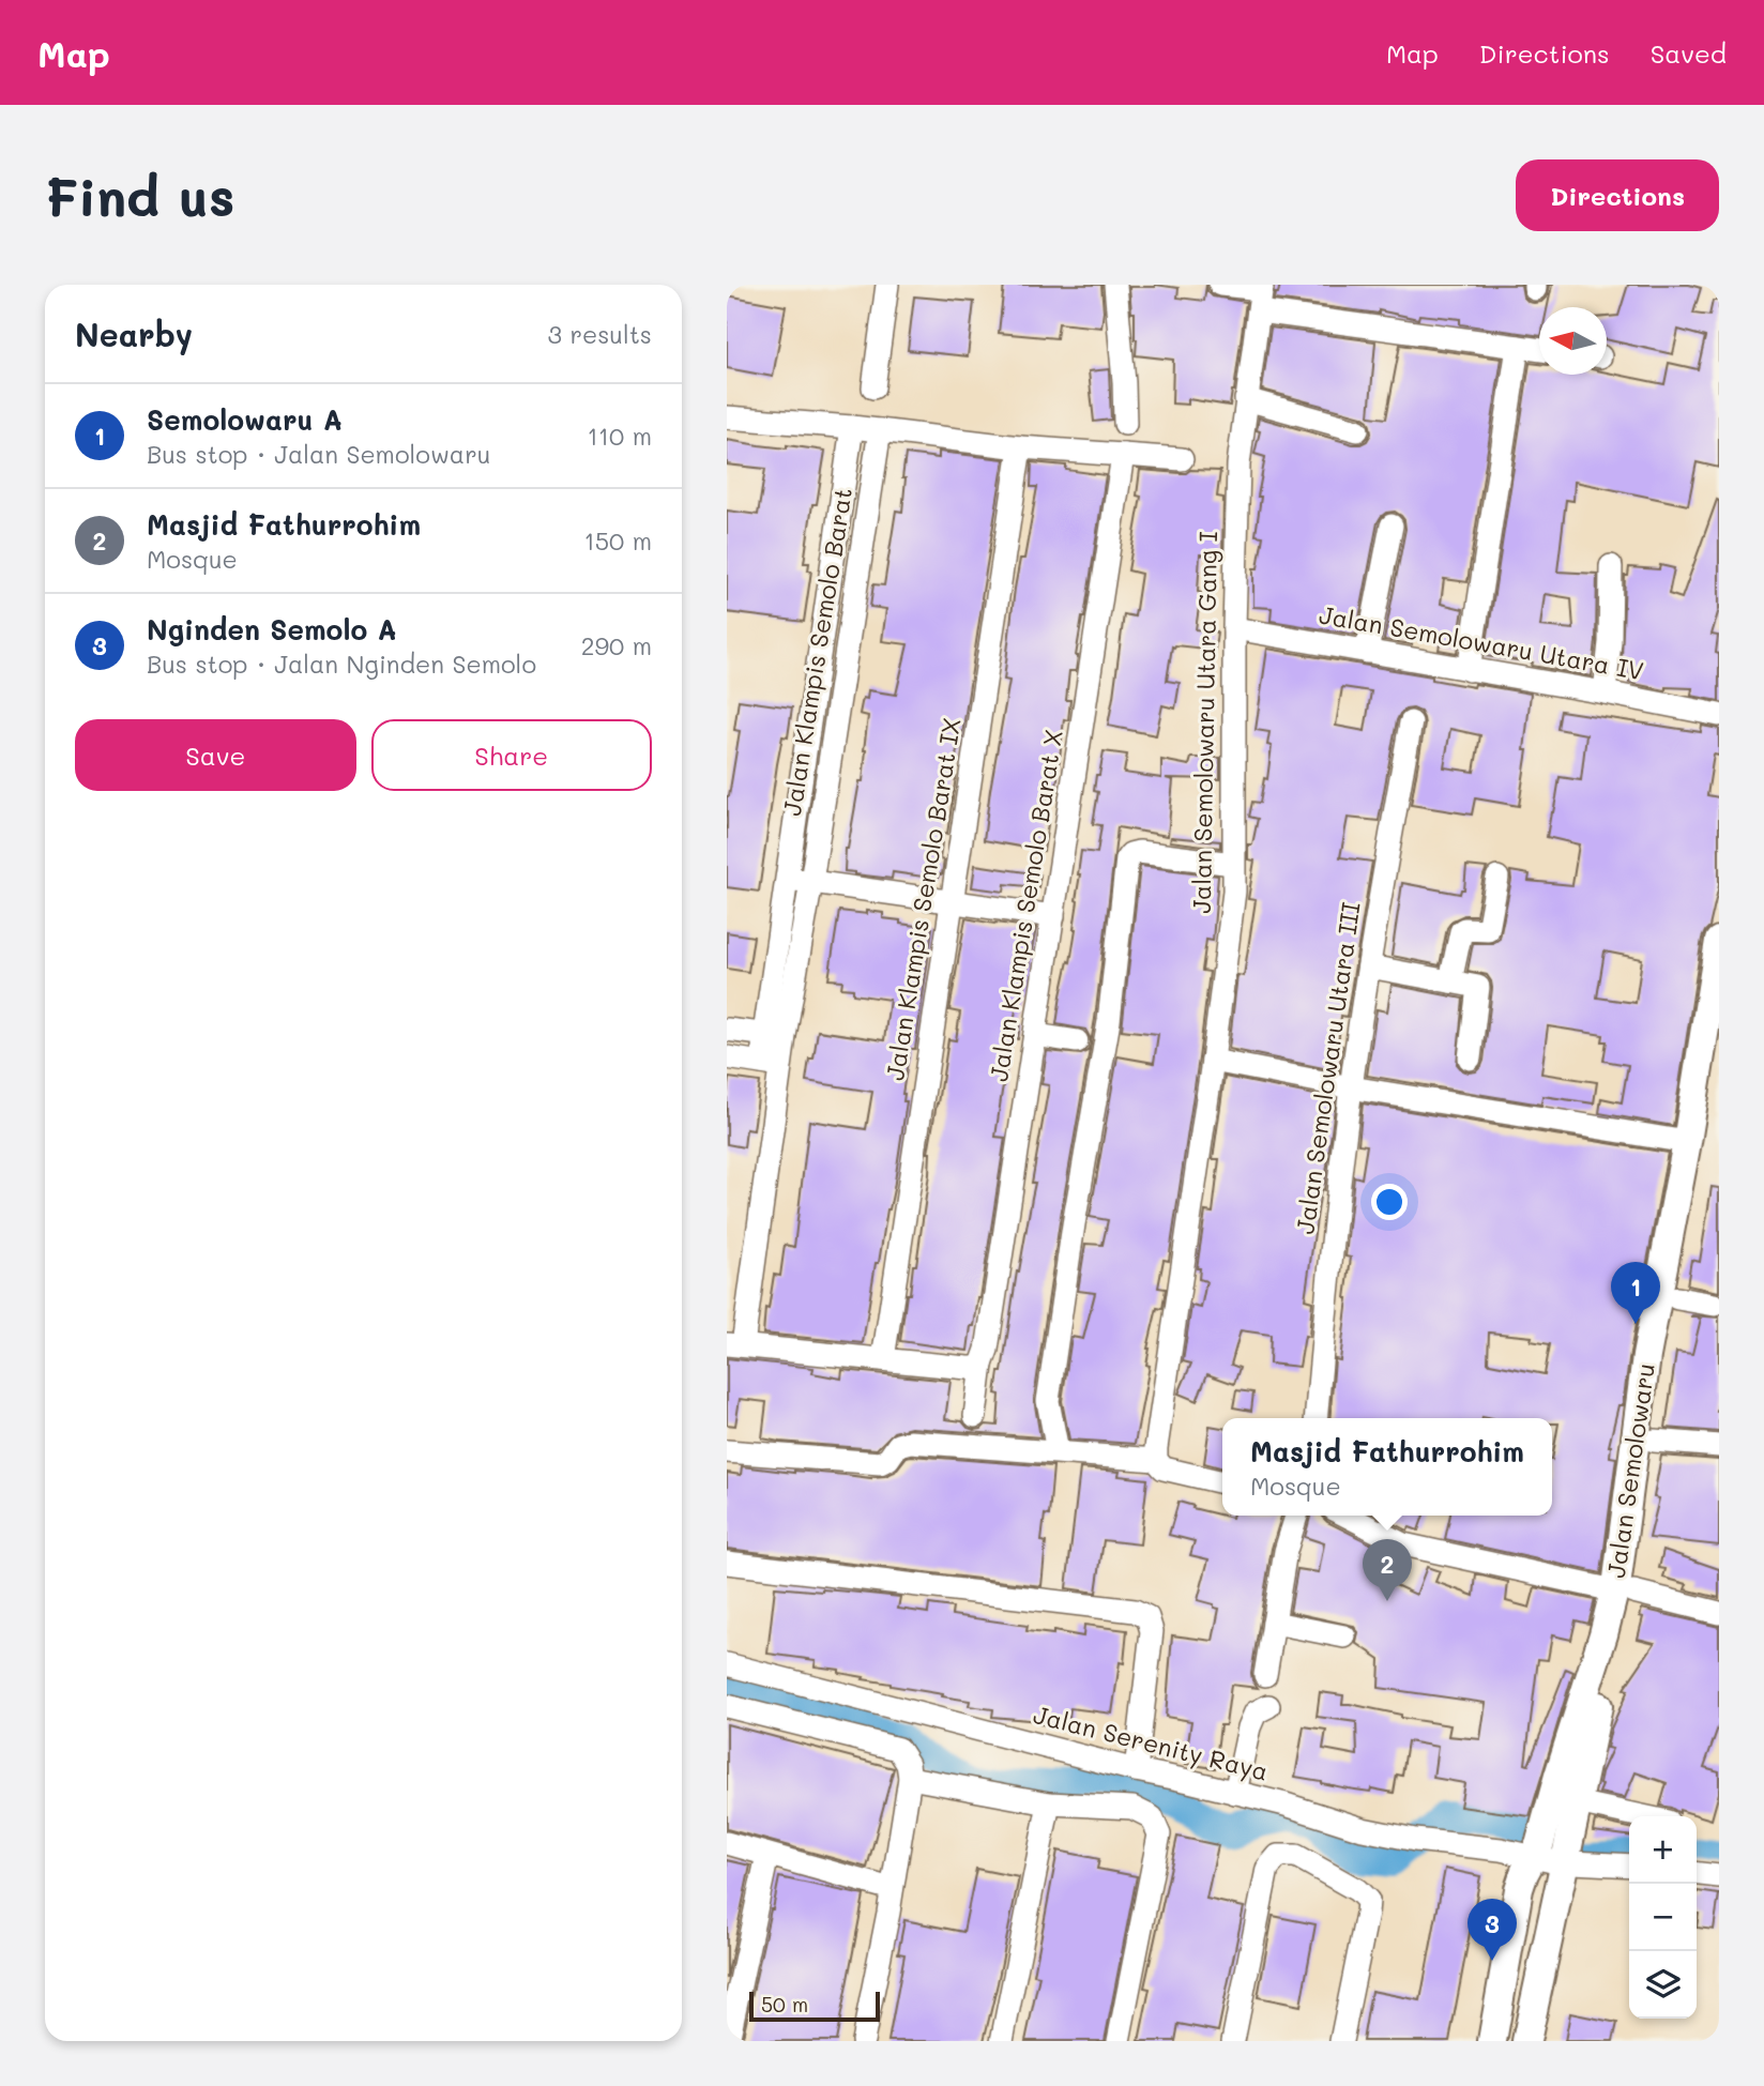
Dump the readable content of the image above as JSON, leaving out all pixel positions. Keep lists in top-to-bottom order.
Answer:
{
  "streets": {
    "main road": ["Jalan Semolowaru"],
    "street": [
      "Jalan Semolowaru Utara IV",
      "Jalan Klampis Semolo Barat",
      "Jalan Semolowaru Utara Gang I",
      "Jalan Klampis Semolo Barat IX",
      "Jalan Klampis Semolo Barat X",
      "Jalan Semolowaru Utara III",
      "Jalan Serenity Raya"
    ]
  },
  "crossings": [
    ["Jalan Semolowaru Utara IV", "Jalan Semolowaru Utara Gang I"],
    ["Jalan Semolowaru", "Jalan Serenity Raya"]
  ],
  "scale_bar": "50 m",
  "north": "left",
  "page": {
    "header": "Map",
    "nav": ["Map", "Directions", "Saved"],
    "buttons": [
      "Directions",
      ["Save", "Share"]
    ],
    "title": "Find us",
    "heading": ["Nearby", "3 results"],
    "list": [
      {
        "mark": "1",
        "name": "Semolowaru A",
        "note": "Bus stop · Jalan Semolowaru",
        "value": "110 m"
      },
      {
        "mark": "2",
        "name": "Masjid Fathurrohim",
        "note": "Mosque",
        "value": "150 m"
      },
      {
        "mark": "3",
        "name": "Nginden Semolo A",
        "note": "Bus stop · Jalan Nginden Semolo",
        "value": "290 m"
      }
    ],
    "pins": ["1", "2", "3"],
    "popup": ["Masjid Fathurrohim", "Mosque"],
    "map_buttons": ["+", "−"],
    "scale": "50 m"
  }
}
